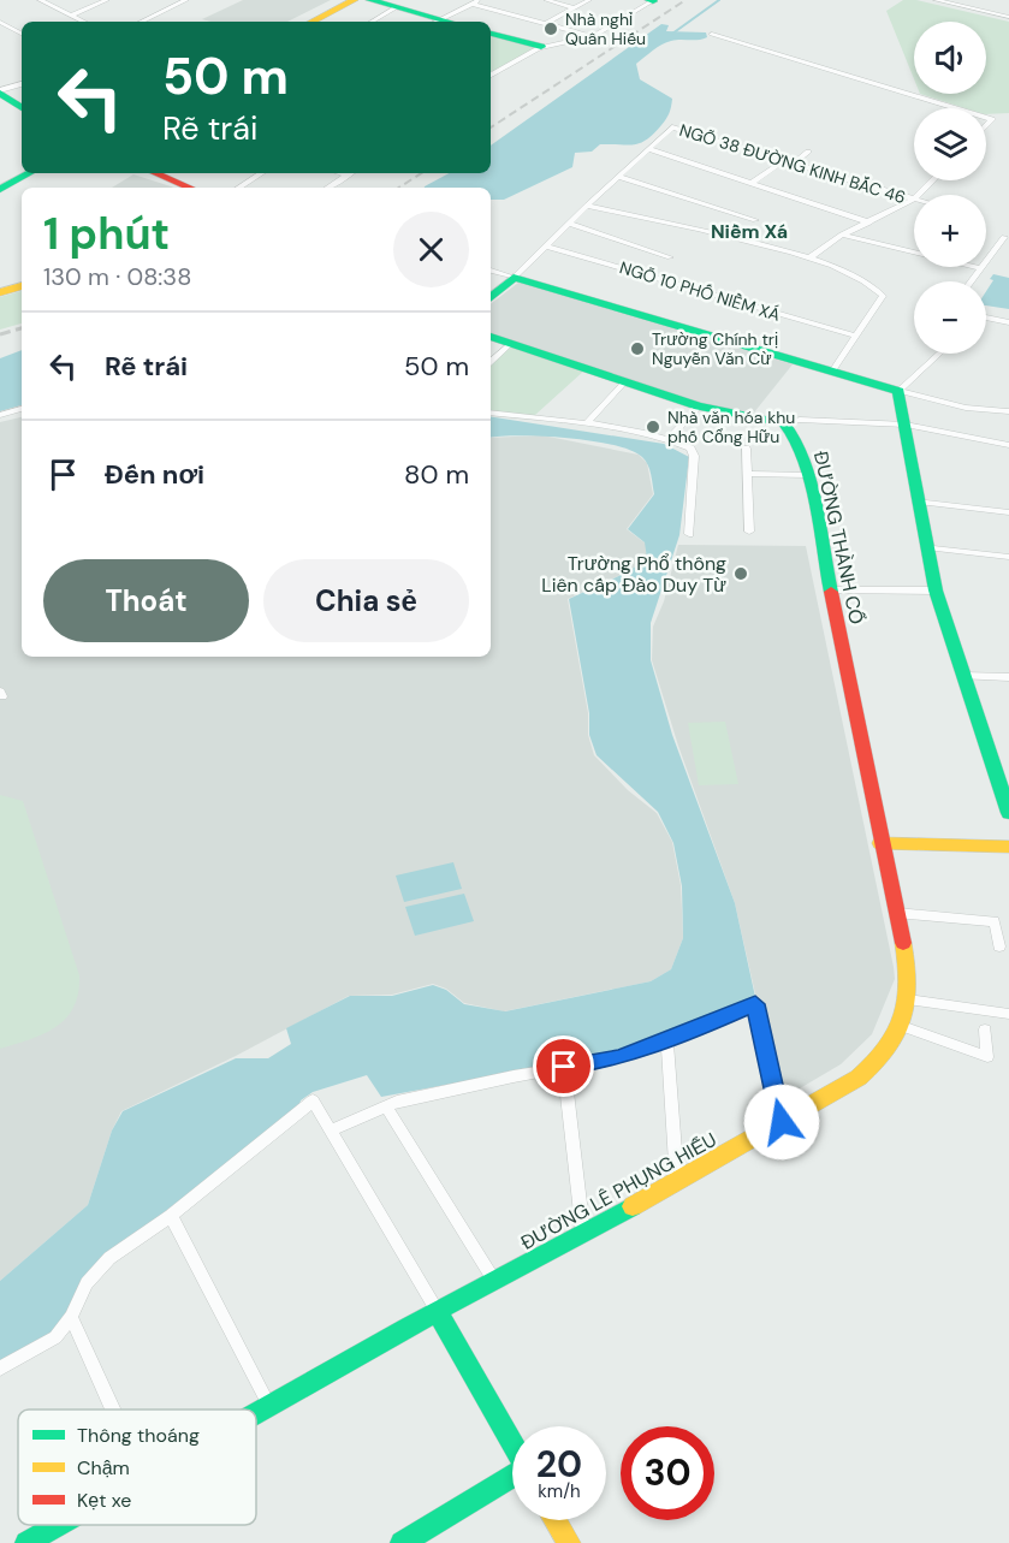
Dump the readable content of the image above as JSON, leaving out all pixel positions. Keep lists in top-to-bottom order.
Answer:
{
  "streets": {
    "main road": ["ĐƯỜNG THÀNH CỔ", "ĐƯỜNG LÊ PHỤNG HIỂU"],
    "street": ["NGÕ 38 ĐƯỜNG KINH BẮC 46", "NGÕ 10 PHỐ NIỀM XÁ"]
  },
  "crossings": [
    ["ĐƯỜNG THÀNH CỔ", "ĐƯỜNG LÊ PHỤNG HIỂU"]
  ],
  "districts": ["Niềm Xá"],
  "places": [
    "Nhà nghỉ Quân Hiếu",
    "Trường Chính trị Nguyễn Văn Cừ",
    "Nhà văn hóa khu phố Cổng Hữu",
    "Trường Phổ thông Liên cấp Đào Duy Từ"
  ],
  "legend": ["Thông thoáng", "Chậm", "Kẹt xe"],
  "page": {
    "map_buttons": ["+", "−"],
    "turn": ["50 m", "Rẽ trái"],
    "heading": ["1 phút", "130 m · 08:38"],
    "list": [
      {
        "name": "Rẽ trái",
        "value": "50 m"
      },
      {
        "name": "Đến nơi",
        "value": "80 m"
      }
    ],
    "buttons": ["Thoát", "Chia sẻ"],
    "speed": "20 km/h",
    "limit": "30"
  }
}
